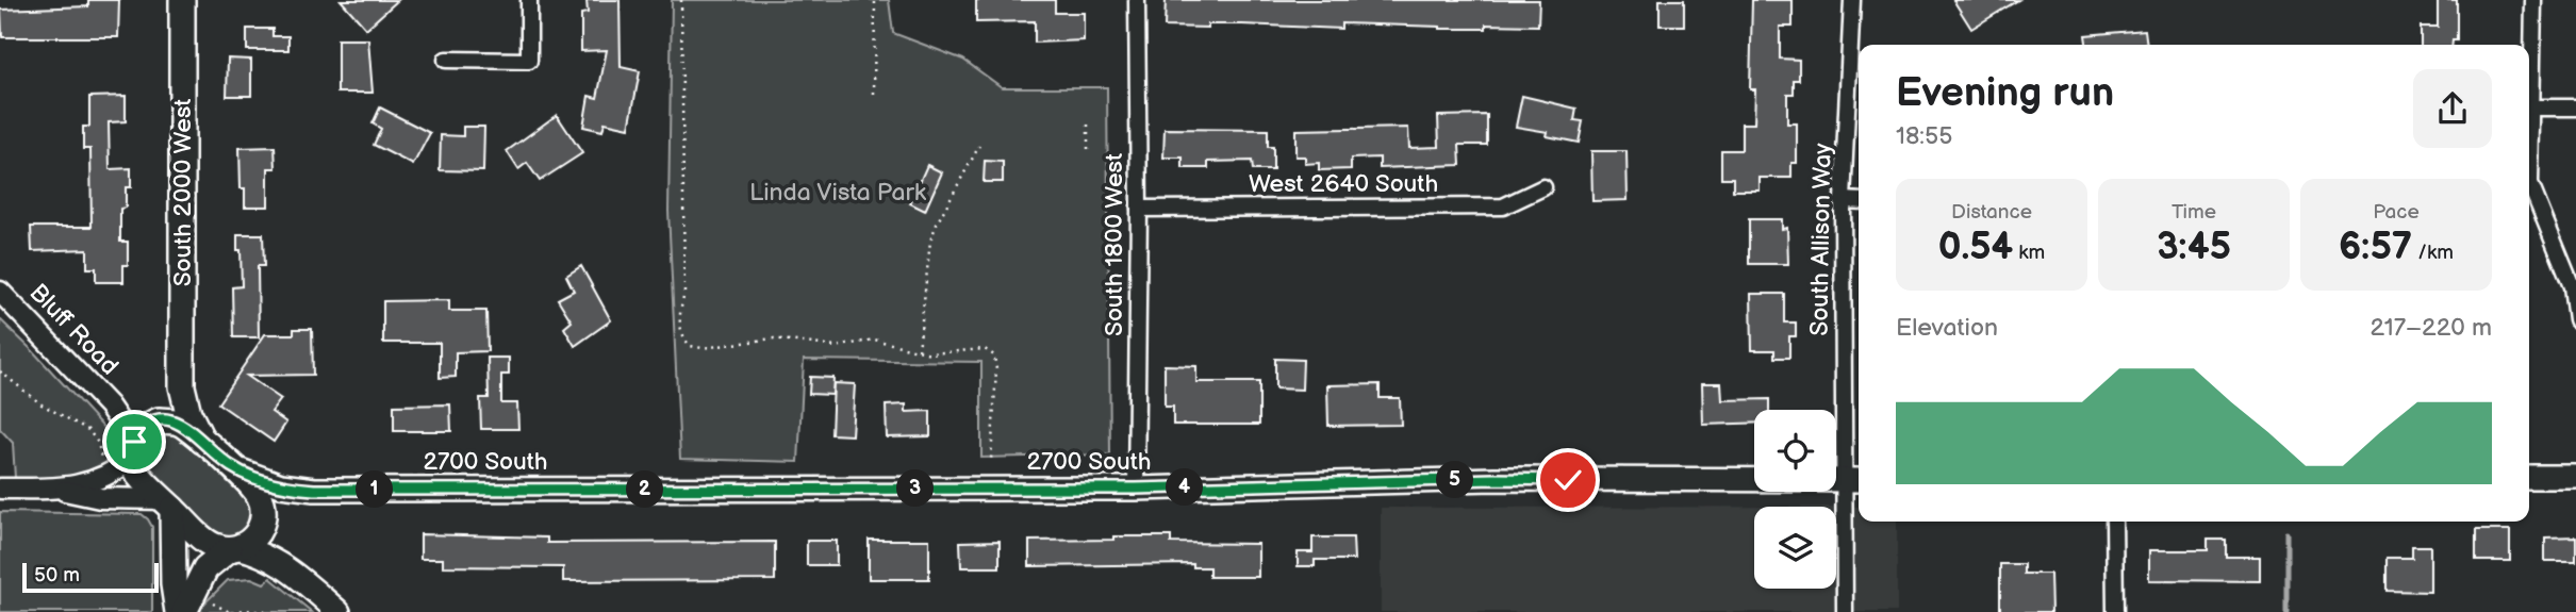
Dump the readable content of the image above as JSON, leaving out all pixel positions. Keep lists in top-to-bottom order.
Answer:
{
  "streets": {
    "main road": ["South 2000 West", "2700 South"],
    "street": [
      "West 2640 South",
      "South Allison Way",
      "South 1800 West",
      "Bluff Road"
    ]
  },
  "crossings": [
    ["West 2640 South", "South 1800 West"],
    ["South Allison Way", "2700 South"],
    ["South 1800 West", "2700 South"]
  ],
  "parks": ["Linda Vista Park"],
  "scale_bar": "50 m",
  "page": {
    "heading": ["Evening run", "18:55"],
    "stats": [
      ["Distance", "0.54 km"],
      ["Time", "3:45"],
      ["Pace", "6:57 /km"]
    ],
    "chart": ["Elevation", "217–220 m"],
    "pins": [
      "5",
      "4",
      "3",
      "1",
      "2"
    ],
    "scale": "50 m"
  }
}
